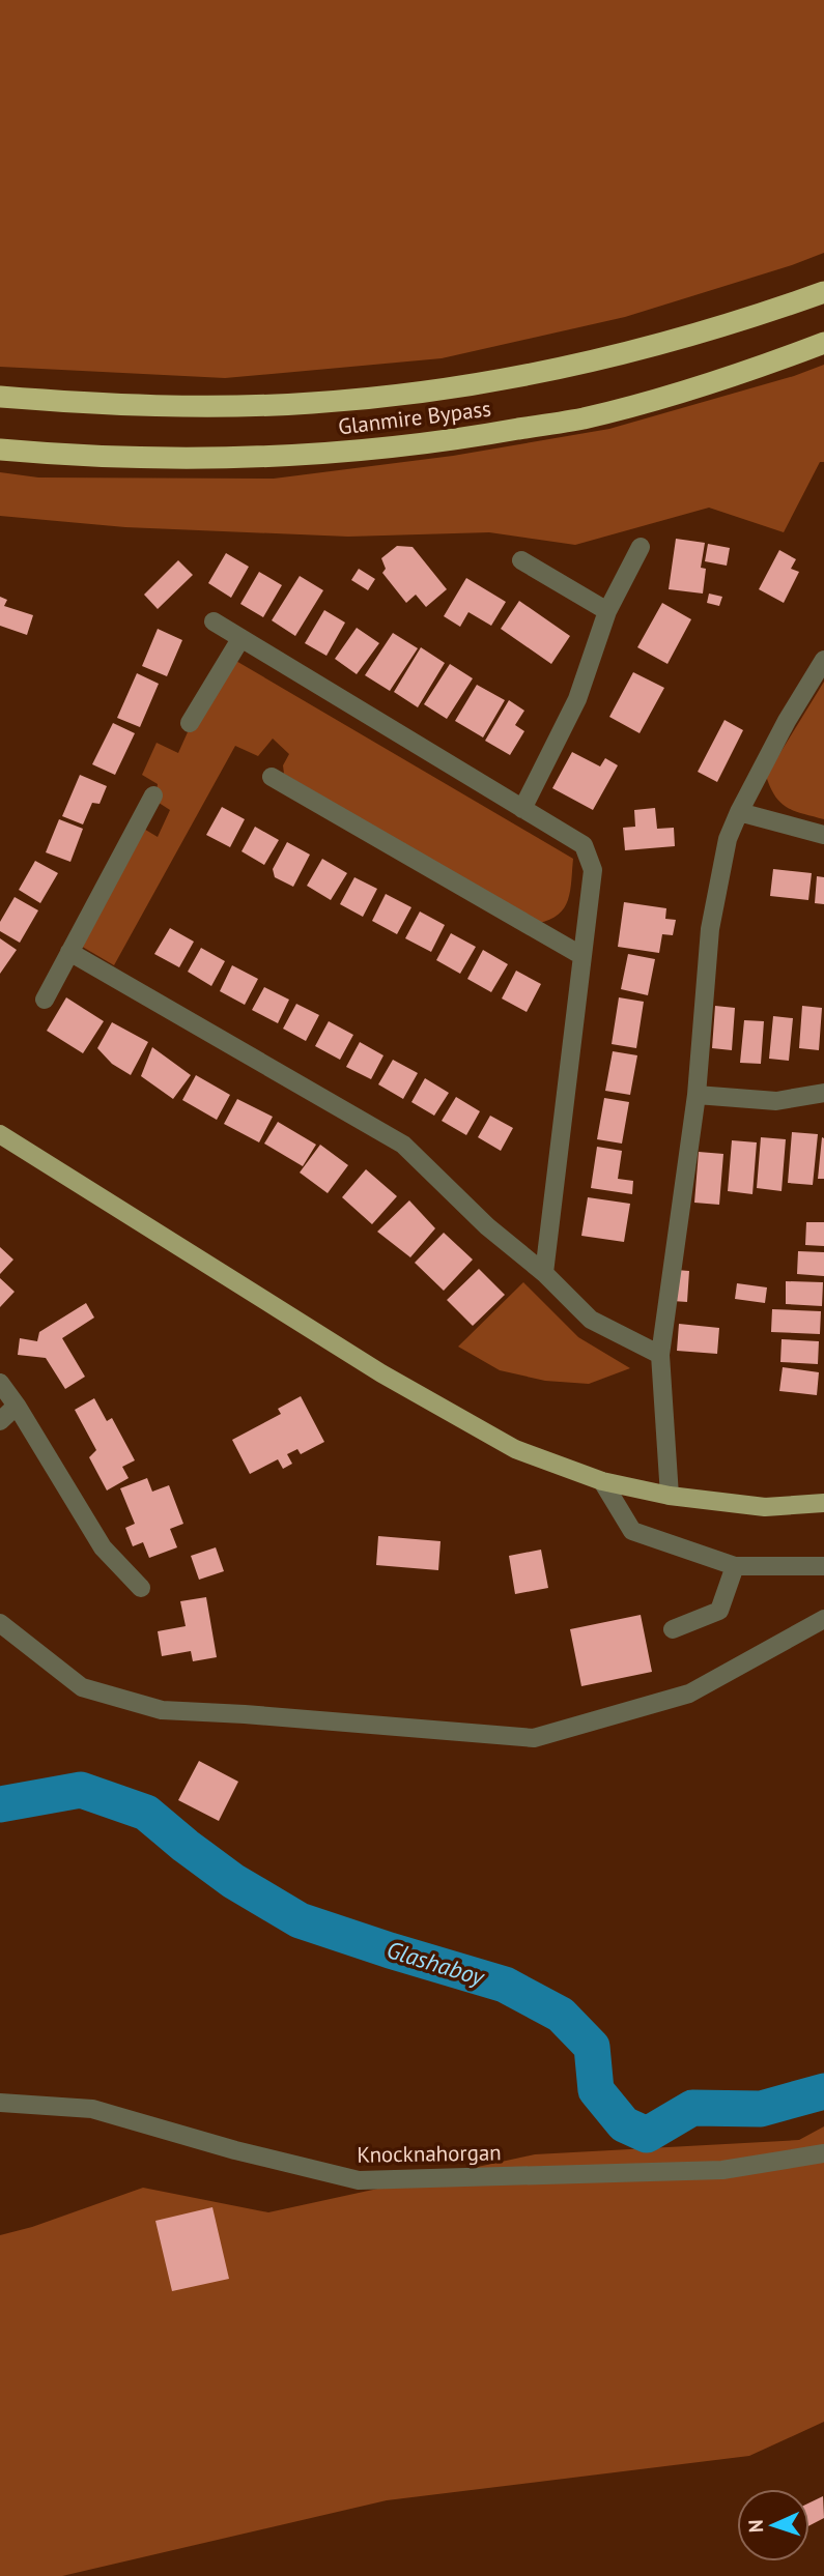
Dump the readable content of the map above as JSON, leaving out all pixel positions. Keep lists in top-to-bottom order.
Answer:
{
  "streets": {
    "highway": ["Glanmire Bypass"],
    "street": ["Knocknahorgan"]
  },
  "water": ["Glashaboy"],
  "north": "left"
}
